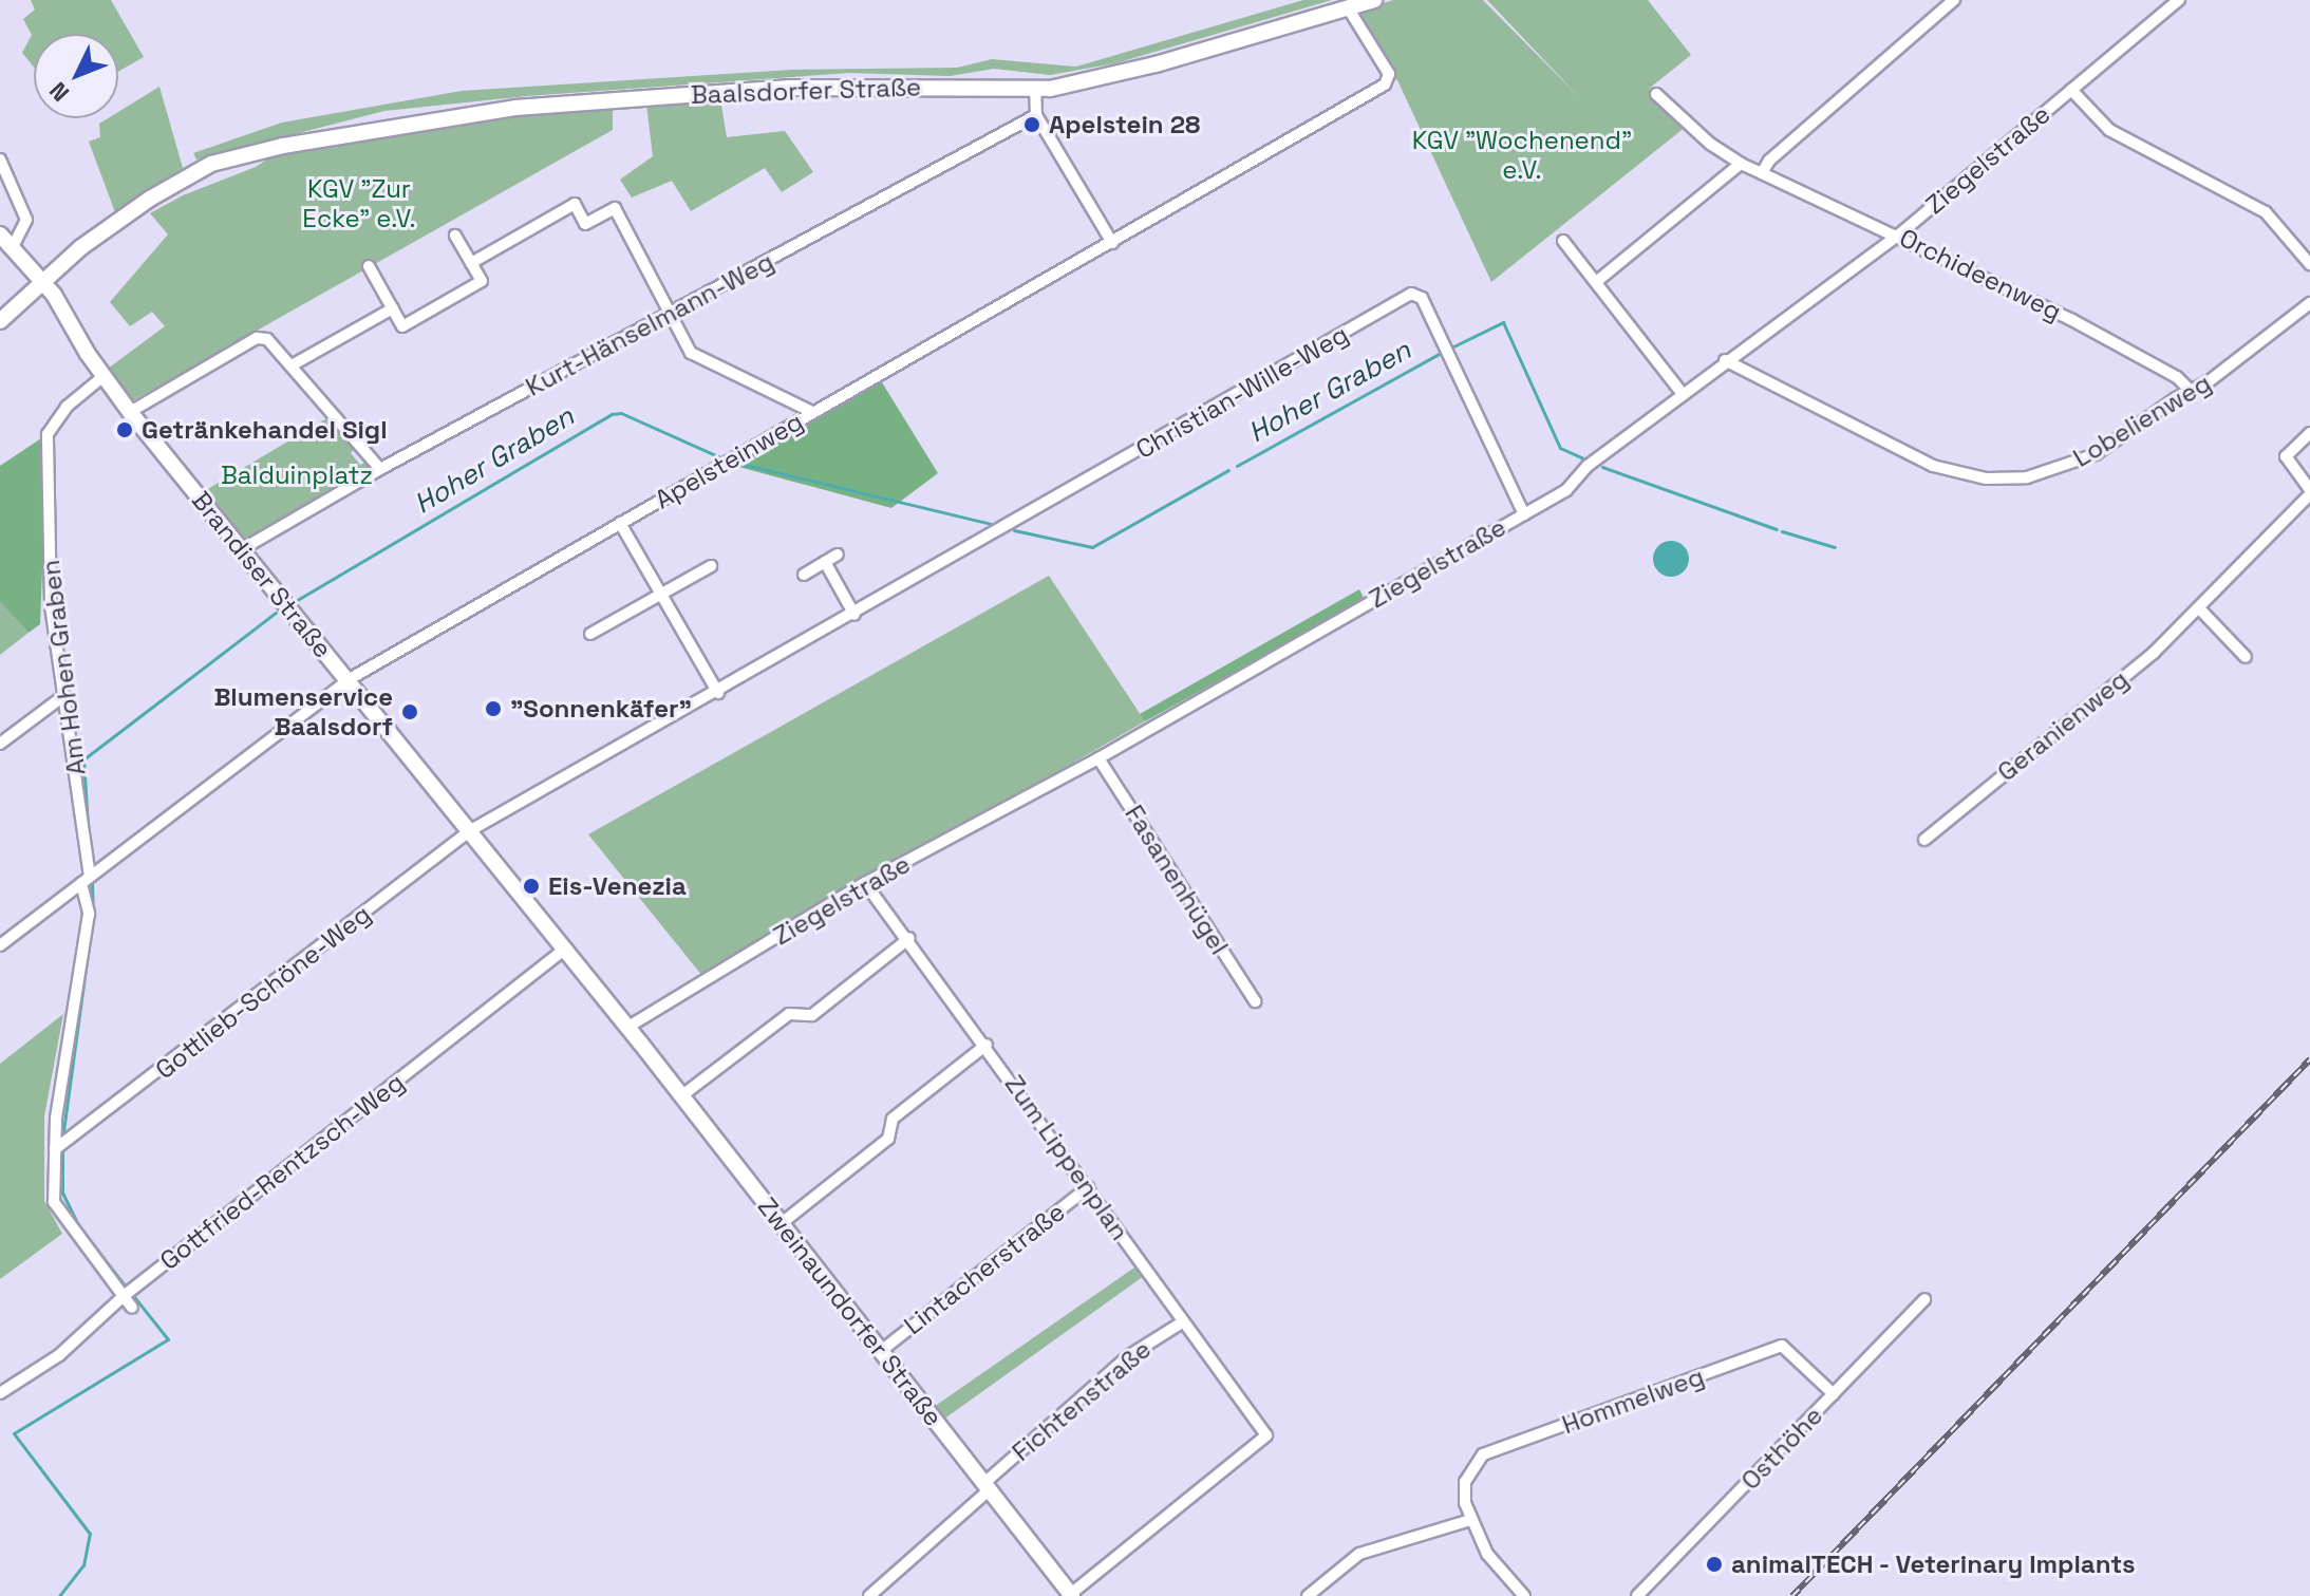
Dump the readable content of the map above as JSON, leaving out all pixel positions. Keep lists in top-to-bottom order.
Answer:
{
  "streets": {
    "street": [
      "Baalsdorfer Straße",
      "Ziegelstraße",
      "Orchideenweg",
      "Kurt-Hänselmann-Weg",
      "Christian-Wille-Weg",
      "Lobelienweg",
      "Apelsteinweg",
      "Brandiser Straße",
      "Am Hohen Graben",
      "Geranienweg",
      "Fasanenhügel",
      "Gottlieb-Schöne-Weg",
      "Zum Lippenplan",
      "Gottfried-Rentzsch-Weg",
      "Lintacherstraße",
      "Zweinaundorfer Straße",
      "Fichtenstraße",
      "Hommelweg",
      "Osthöhe"
    ]
  },
  "crossings": [
    ["Baalsdorfer Straße", "Apelsteinweg"],
    ["Baalsdorfer Straße", "Brandiser Straße"],
    ["Ziegelstraße", "Orchideenweg"],
    ["Ziegelstraße", "Christian-Wille-Weg"],
    ["Ziegelstraße", "Lobelienweg"],
    ["Ziegelstraße", "Brandiser Straße"],
    ["Ziegelstraße", "Fasanenhügel"],
    ["Ziegelstraße", "Zum Lippenplan"],
    ["Ziegelstraße", "Zweinaundorfer Straße"],
    ["Orchideenweg", "Lobelienweg"],
    ["Kurt-Hänselmann-Weg", "Brandiser Straße"],
    ["Christian-Wille-Weg", "Brandiser Straße"],
    ["Christian-Wille-Weg", "Gottlieb-Schöne-Weg"],
    ["Apelsteinweg", "Brandiser Straße"],
    ["Apelsteinweg", "Am Hohen Graben"],
    ["Brandiser Straße", "Am Hohen Graben"],
    ["Brandiser Straße", "Gottlieb-Schöne-Weg"],
    ["Brandiser Straße", "Gottfried-Rentzsch-Weg"],
    ["Brandiser Straße", "Zweinaundorfer Straße"],
    ["Am Hohen Graben", "Gottlieb-Schöne-Weg"],
    ["Am Hohen Graben", "Gottfried-Rentzsch-Weg"],
    ["Zum Lippenplan", "Lintacherstraße"],
    ["Zum Lippenplan", "Zweinaundorfer Straße"],
    ["Zum Lippenplan", "Fichtenstraße"],
    ["Lintacherstraße", "Zweinaundorfer Straße"],
    ["Zweinaundorfer Straße", "Fichtenstraße"],
    ["Hommelweg", "Osthöhe"]
  ],
  "water": ["Hoher Graben"],
  "parks": ["KGV \"Wochenend\" e.V.", "KGV \"Zur Ecke\" e.V.", "Balduinplatz"],
  "places": [
    "Apelstein 28",
    "Getränkehandel Sigl",
    "\"Sonnenkäfer\"",
    "Blumenservice Baalsdorf",
    "Eis-Venezia",
    "animalTECH - Veterinary Implants"
  ],
  "north": "bottom left"
}
